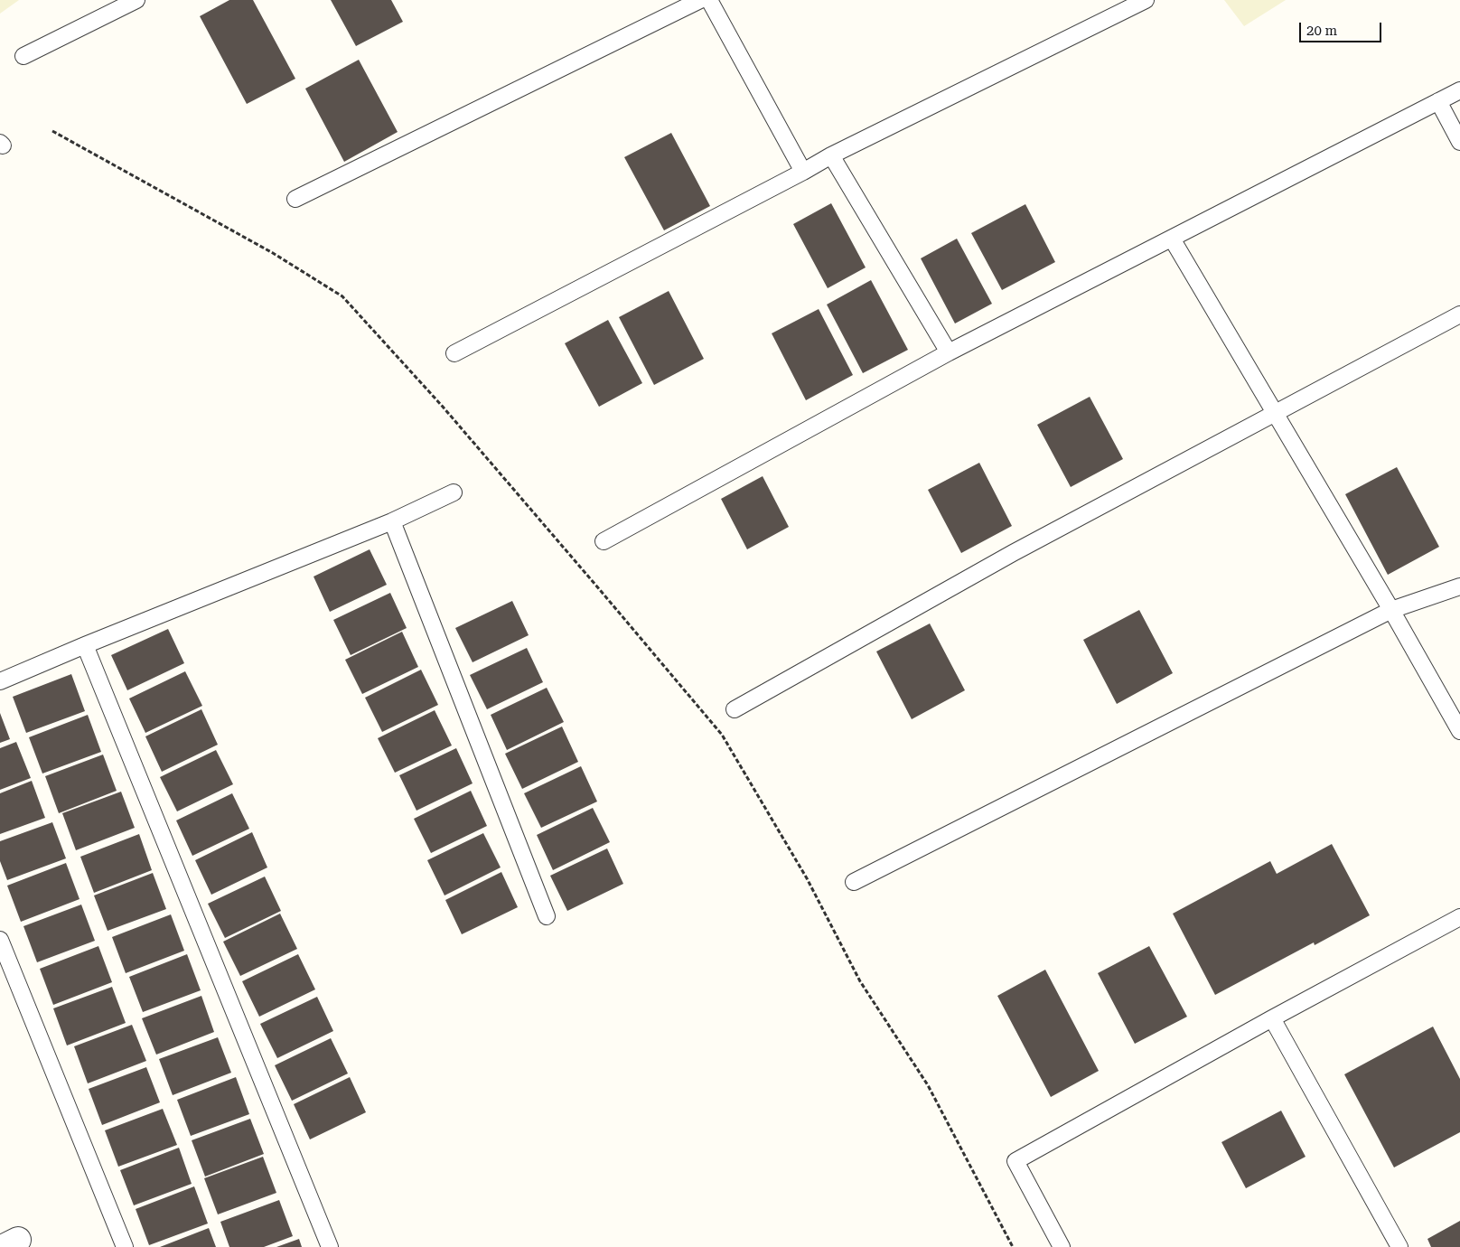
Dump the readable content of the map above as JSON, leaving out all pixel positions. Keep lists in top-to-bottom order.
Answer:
{
  "scale_bar": "20 m"
}
